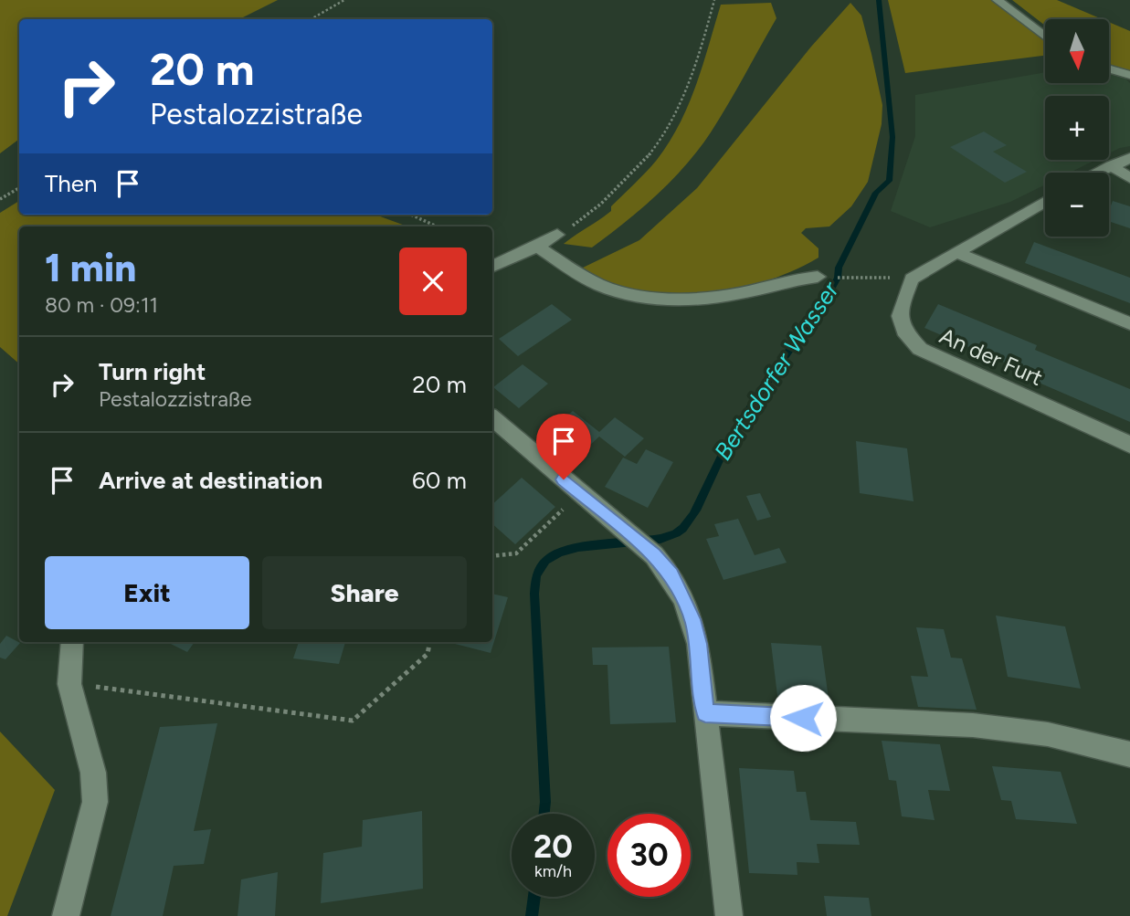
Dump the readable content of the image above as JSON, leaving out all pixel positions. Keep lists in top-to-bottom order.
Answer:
{
  "streets": {
    "street": ["An der Furt"]
  },
  "water": ["Bertsdorfer Wasser"],
  "north": "bottom",
  "page": {
    "map_buttons": ["+", "−"],
    "turn": ["20 m", "Pestalozzistraße"],
    "then": "Then",
    "heading": ["1 min", "80 m · 09:11"],
    "list": [
      {
        "name": "Turn right",
        "note": "Pestalozzistraße",
        "value": "20 m"
      },
      {
        "name": "Arrive at destination",
        "value": "60 m"
      }
    ],
    "buttons": ["Exit", "Share"],
    "speed": "20 km/h",
    "limit": "30"
  }
}
